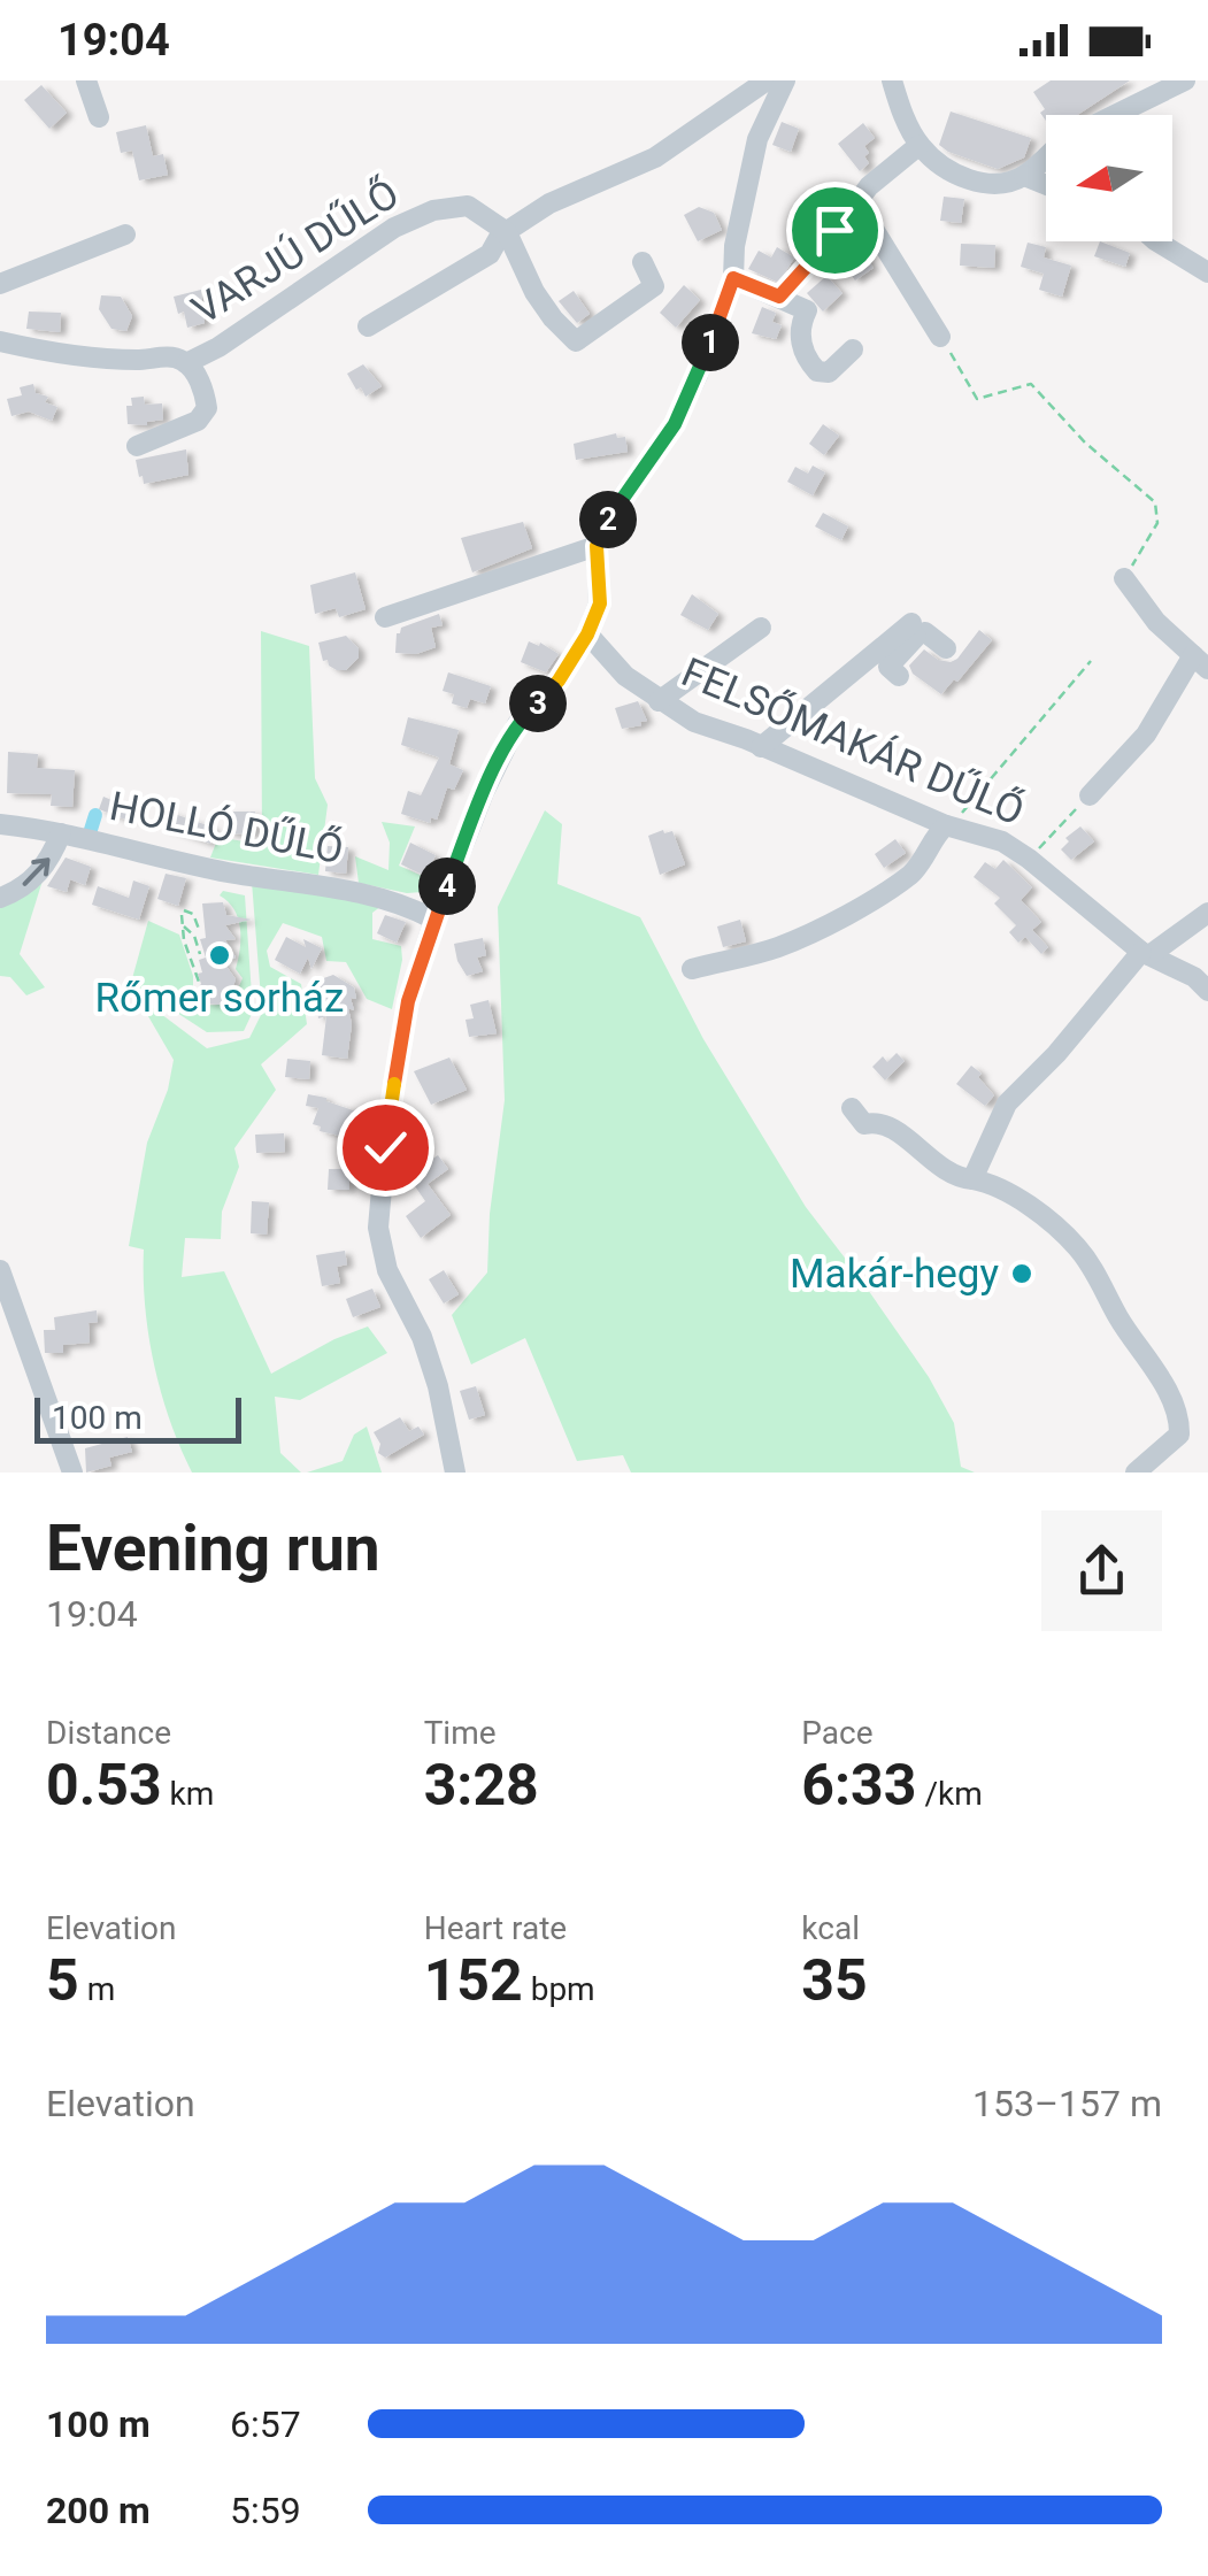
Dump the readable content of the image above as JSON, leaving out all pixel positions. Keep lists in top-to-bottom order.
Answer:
{
  "streets": {
    "street": ["VARJÚ DŰLŐ", "FELSŐMAKÁR DŰLŐ", "HOLLÓ DŰLŐ"]
  },
  "places": ["Rőmer sorház", "Makár-hegy"],
  "scale_bar": "100 m",
  "north": "left",
  "page": {
    "status": "19:04",
    "pins": [
      "1",
      "2",
      "3",
      "4"
    ],
    "scale": "100 m",
    "heading": ["Evening run", "19:04"],
    "stats": [
      ["Distance", "0.53 km"],
      ["Time", "3:28"],
      ["Pace", "6:33 /km"],
      ["Elevation", "5 m"],
      ["Heart rate", "152 bpm"],
      ["kcal", "35"]
    ],
    "chart": ["Elevation", "153–157 m"],
    "list": [
      {
        "name": "100 m",
        "note": "6:57"
      },
      {
        "name": "200 m",
        "note": "5:59"
      }
    ]
  }
}
